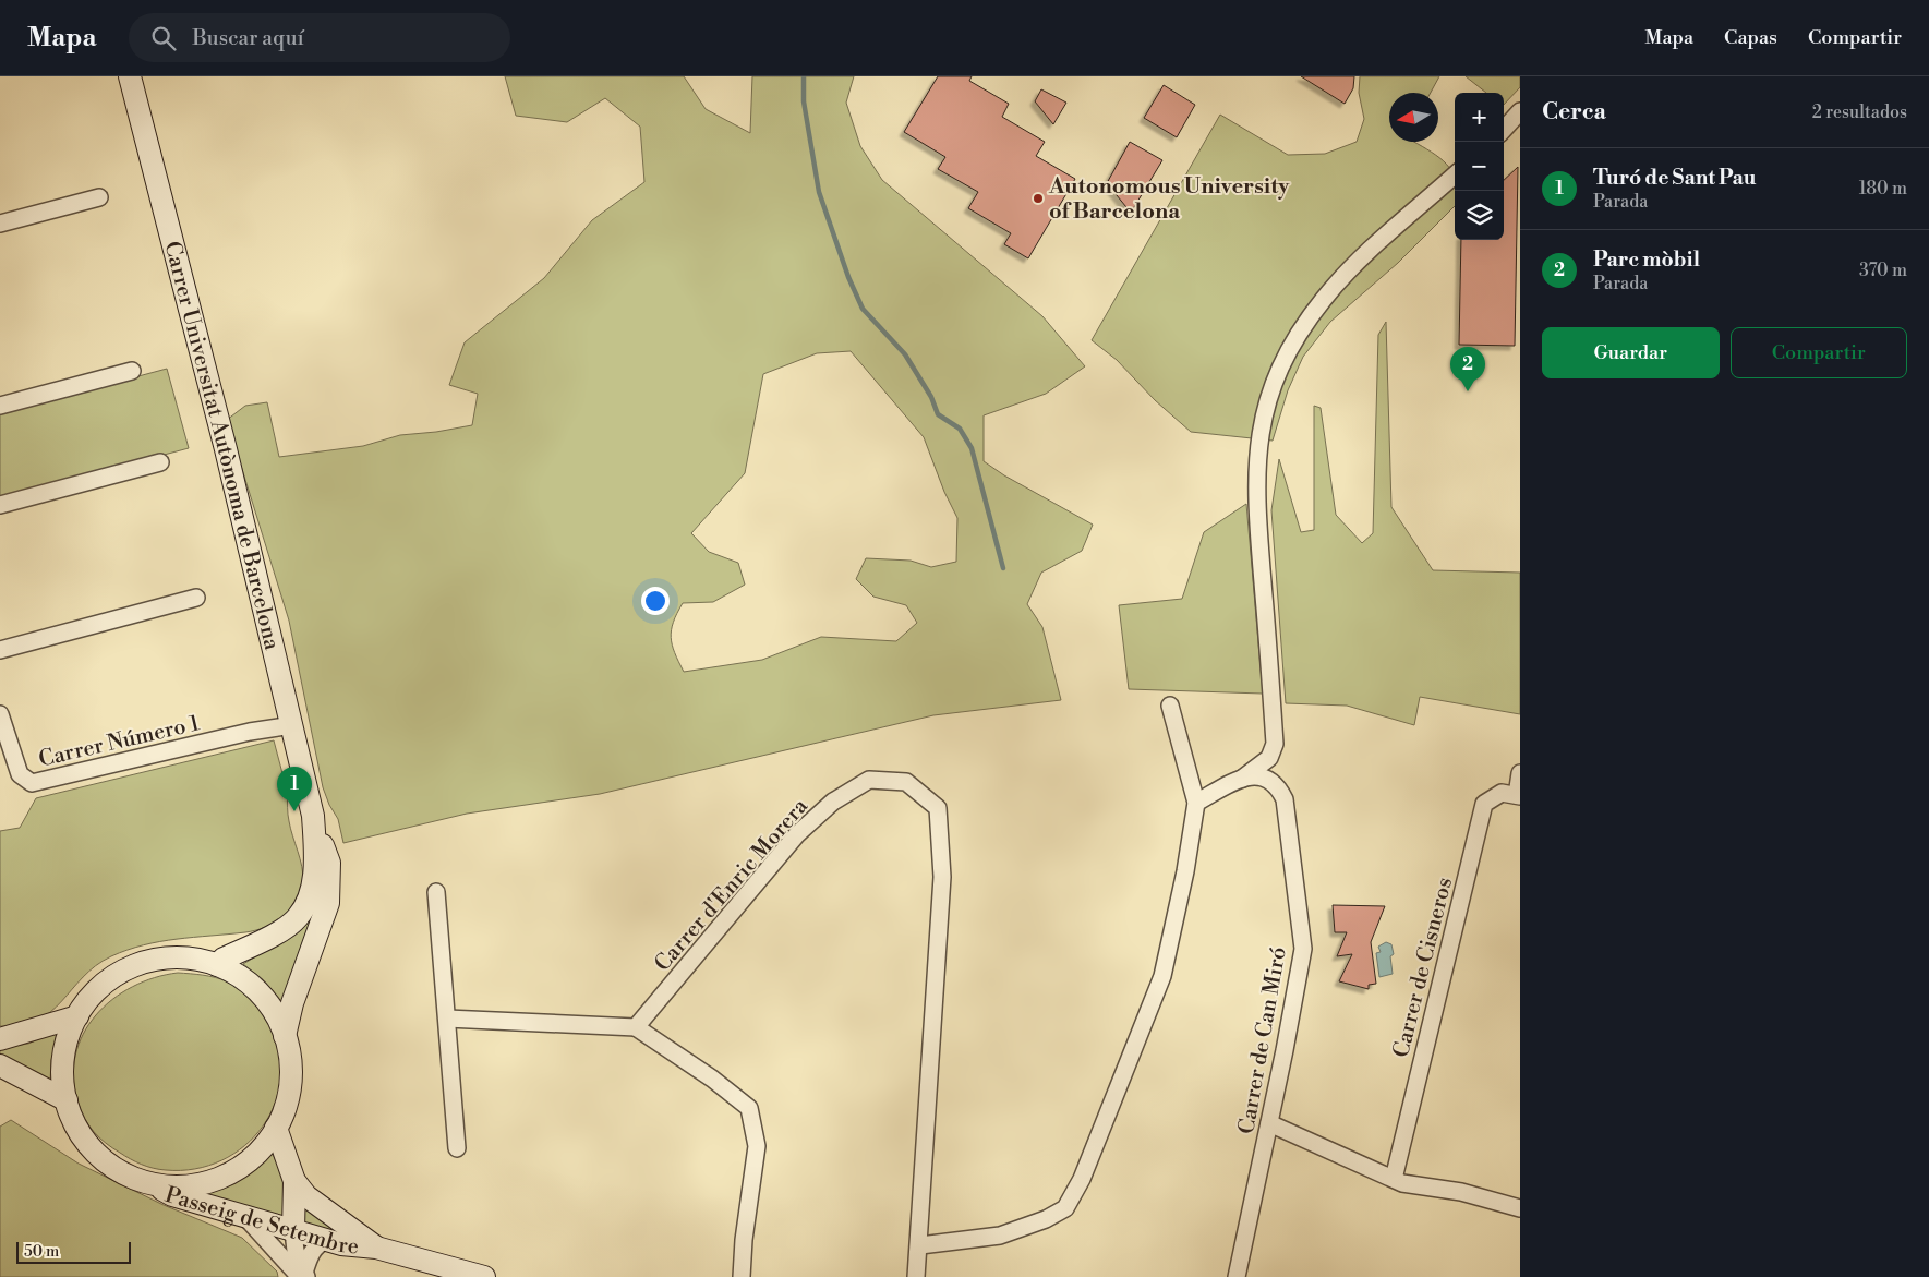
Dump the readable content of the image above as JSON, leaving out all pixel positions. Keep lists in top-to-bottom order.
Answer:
{
  "streets": {
    "street": [
      "Carrer Universitat Autònoma de Barcelona",
      "Carrer Número 1",
      "Carrer d'Enric Morera",
      "Carrer de Cisneros",
      "Carrer de Can Miró",
      "Passeig de Setembre"
    ]
  },
  "crossings": [
    ["Carrer Universitat Autònoma de Barcelona", "Carrer Número 1"]
  ],
  "places": ["Autonomous University of Barcelona"],
  "scale_bar": "50 m",
  "north": "left",
  "page": {
    "header": "Mapa",
    "search": "Buscar aquí",
    "nav": ["Mapa", "Capas", "Compartir"],
    "heading": ["Cerca", "2 resultados"],
    "map_buttons": ["+", "−"],
    "list": [
      {
        "mark": "1",
        "name": "Turó de Sant Pau",
        "note": "Parada",
        "value": "180 m"
      },
      {
        "mark": "2",
        "name": "Parc mòbil",
        "note": "Parada",
        "value": "370 m"
      }
    ],
    "buttons": ["Guardar", "Compartir"],
    "pins": ["2", "1"],
    "scale": "50 m"
  }
}
